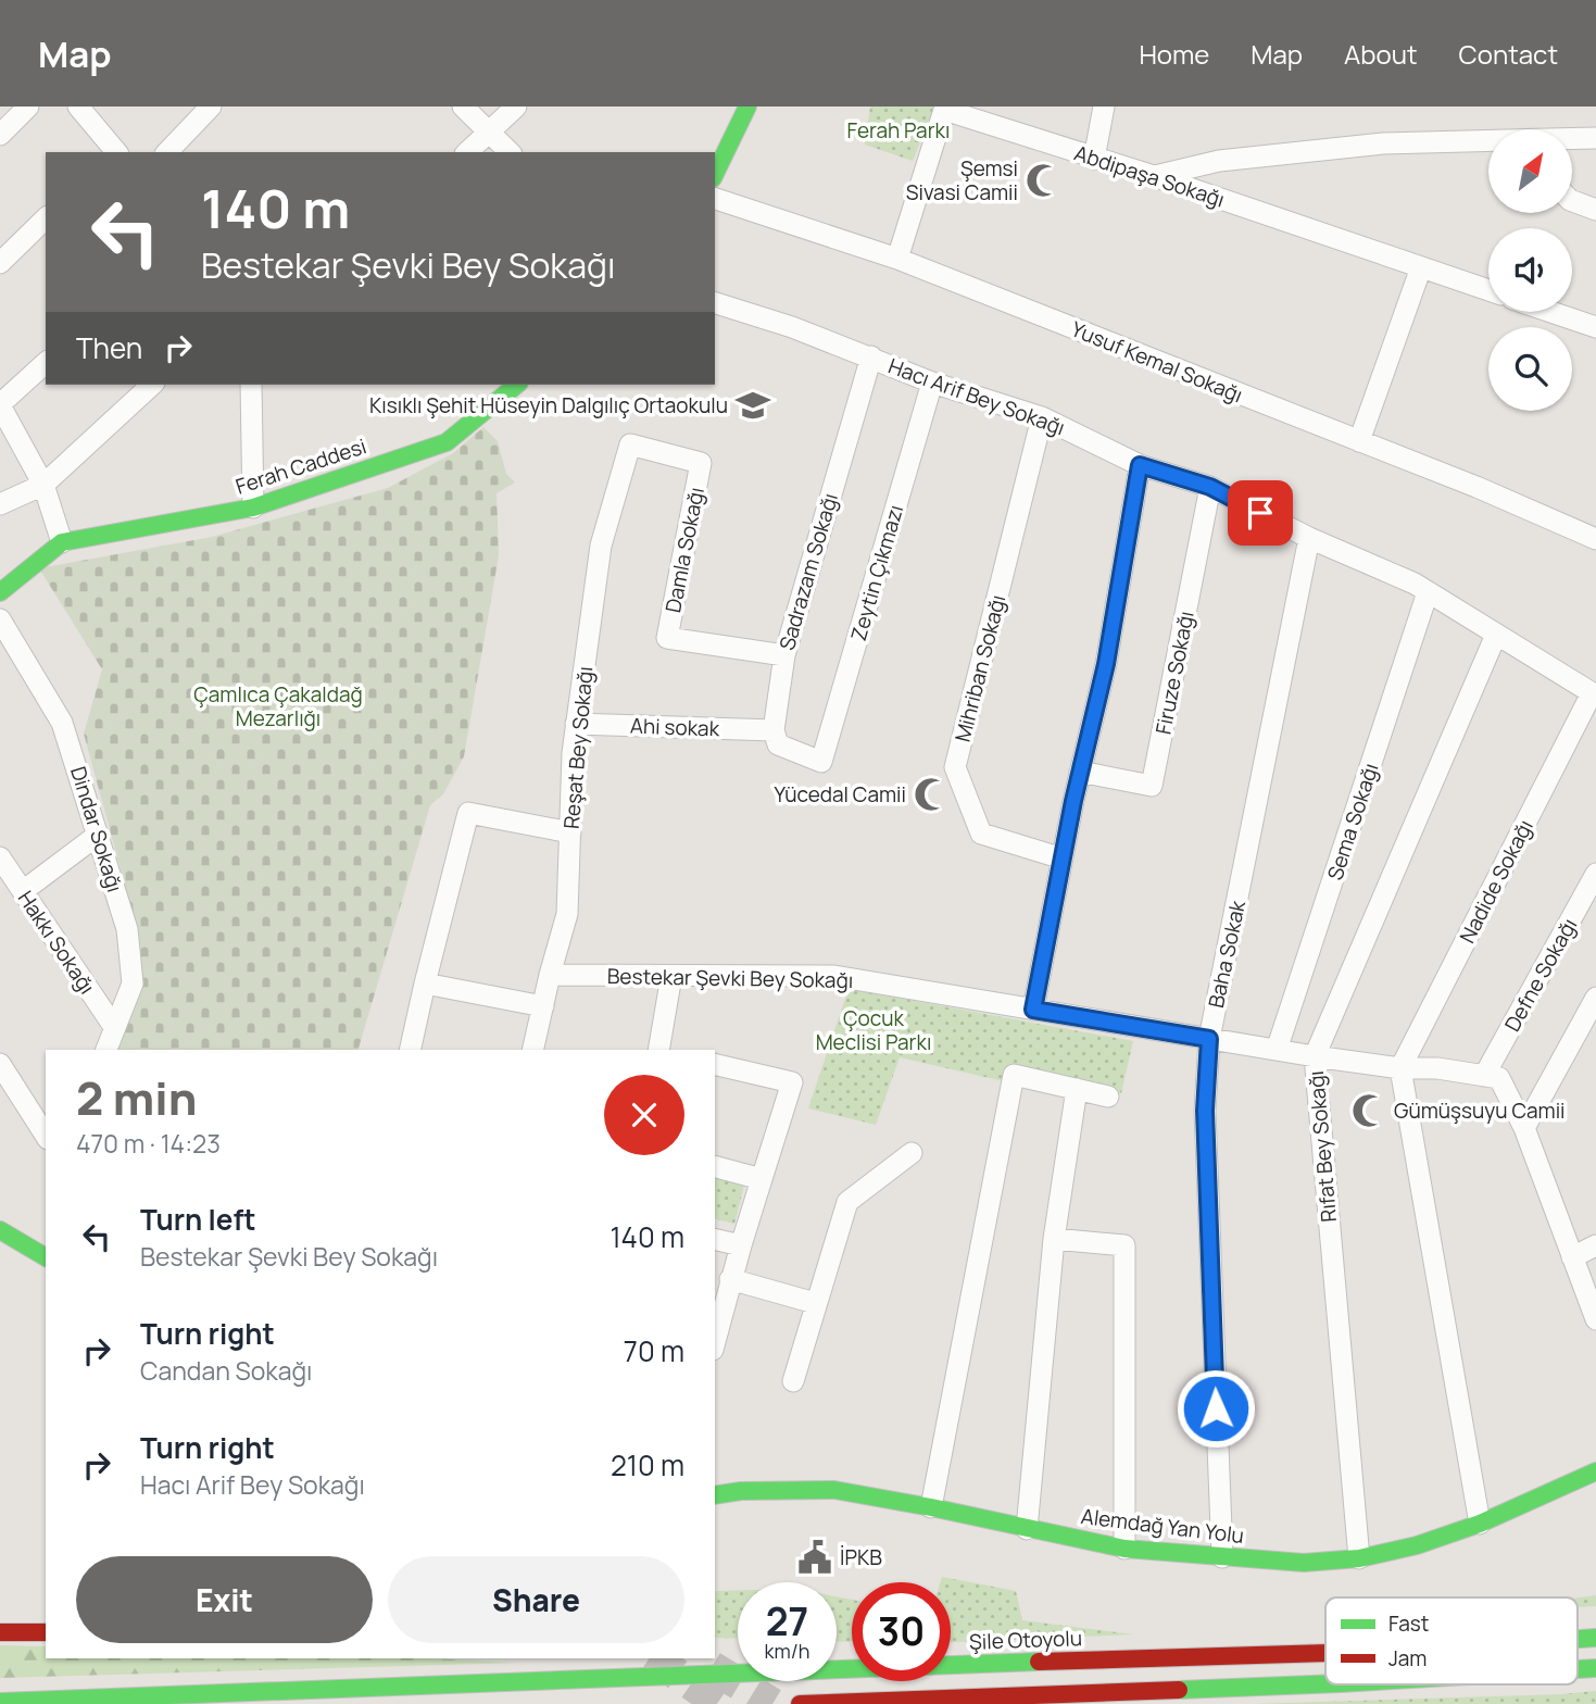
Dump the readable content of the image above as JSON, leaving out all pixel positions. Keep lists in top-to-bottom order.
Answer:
{
  "streets": {
    "main road": ["Ferah Caddesi", "Alemdağ Yan Yolu", "Şile Otoyolu"],
    "street": [
      "Abdipaşa Sokağı",
      "Yusuf Kemal Sokağı",
      "Hacı Arif Bey Sokağı",
      "Damla Sokağı",
      "Sadrazam Sokağı",
      "Zeytin Çıkmazı",
      "Mihriban Sokağı",
      "Firuze Sokağı",
      "Ahi sokak",
      "Reşat Bey Sokağı",
      "Sema Sokağı",
      "Dindar Sokağı",
      "Nadide Sokağı",
      "Hakkı Sokağı",
      "Baha Sokak",
      "Defne Sokağı",
      "Bestekar Şevki Bey Sokağı",
      "Rıfat Bey Sokağı"
    ]
  },
  "crossings": [
    ["Abdipaşa Sokağı", "Yusuf Kemal Sokağı"],
    ["Hacı Arif Bey Sokağı", "Sadrazam Sokağı"],
    ["Hacı Arif Bey Sokağı", "Zeytin Çıkmazı"],
    ["Hacı Arif Bey Sokağı", "Mihriban Sokağı"],
    ["Hacı Arif Bey Sokağı", "Firuze Sokağı"],
    ["Hacı Arif Bey Sokağı", "Sema Sokağı"],
    ["Hacı Arif Bey Sokağı", "Nadide Sokağı"],
    ["Hacı Arif Bey Sokağı", "Baha Sokak"],
    ["Hacı Arif Bey Sokağı", "Rıfat Bey Sokağı"],
    ["Damla Sokağı", "Sadrazam Sokağı"],
    ["Damla Sokağı", "Reşat Bey Sokağı"],
    ["Sadrazam Sokağı", "Zeytin Çıkmazı"],
    ["Sadrazam Sokağı", "Ahi sokak"],
    ["Zeytin Çıkmazı", "Ahi sokak"],
    ["Ahi sokak", "Reşat Bey Sokağı"],
    ["Reşat Bey Sokağı", "Bestekar Şevki Bey Sokağı"],
    ["Sema Sokağı", "Bestekar Şevki Bey Sokağı"],
    ["Dindar Sokağı", "Hakkı Sokağı"],
    ["Nadide Sokağı", "Bestekar Şevki Bey Sokağı"],
    ["Baha Sokak", "Bestekar Şevki Bey Sokağı"],
    ["Baha Sokak", "Alemdağ Yan Yolu"],
    ["Defne Sokağı", "Bestekar Şevki Bey Sokağı"],
    ["Bestekar Şevki Bey Sokağı", "Rıfat Bey Sokağı"],
    ["Rıfat Bey Sokağı", "Alemdağ Yan Yolu"]
  ],
  "parks": ["Ferah Parkı", "Çamlıca Çakaldağ Mezarlığı", "Çocuk Meclisi Parkı"],
  "places": {
    "mosque": ["Şemsi Sivasi Camii", "Yücedal Camii", "Gümüşsuyu Camii"],
    "school or university": ["Kısıklı Şehit Hüseyin Dalgılıç Ortaokulu"],
    "public building": ["İPKB"]
  },
  "legend": ["Fast", "Jam"],
  "north": "top right",
  "page": {
    "header": "Map",
    "nav": [
      "Home",
      "Map",
      "About",
      "Contact"
    ],
    "turn": ["140 m", "Bestekar Şevki Bey Sokağı"],
    "then": "Then",
    "heading": ["2 min", "470 m · 14:23"],
    "list": [
      {
        "name": "Turn left",
        "note": "Bestekar Şevki Bey Sokağı",
        "value": "140 m"
      },
      {
        "name": "Turn right",
        "note": "Candan Sokağı",
        "value": "70 m"
      },
      {
        "name": "Turn right",
        "note": "Hacı Arif Bey Sokağı",
        "value": "210 m"
      }
    ],
    "buttons": ["Exit", "Share"],
    "speed": "27 km/h",
    "limit": "30"
  }
}
